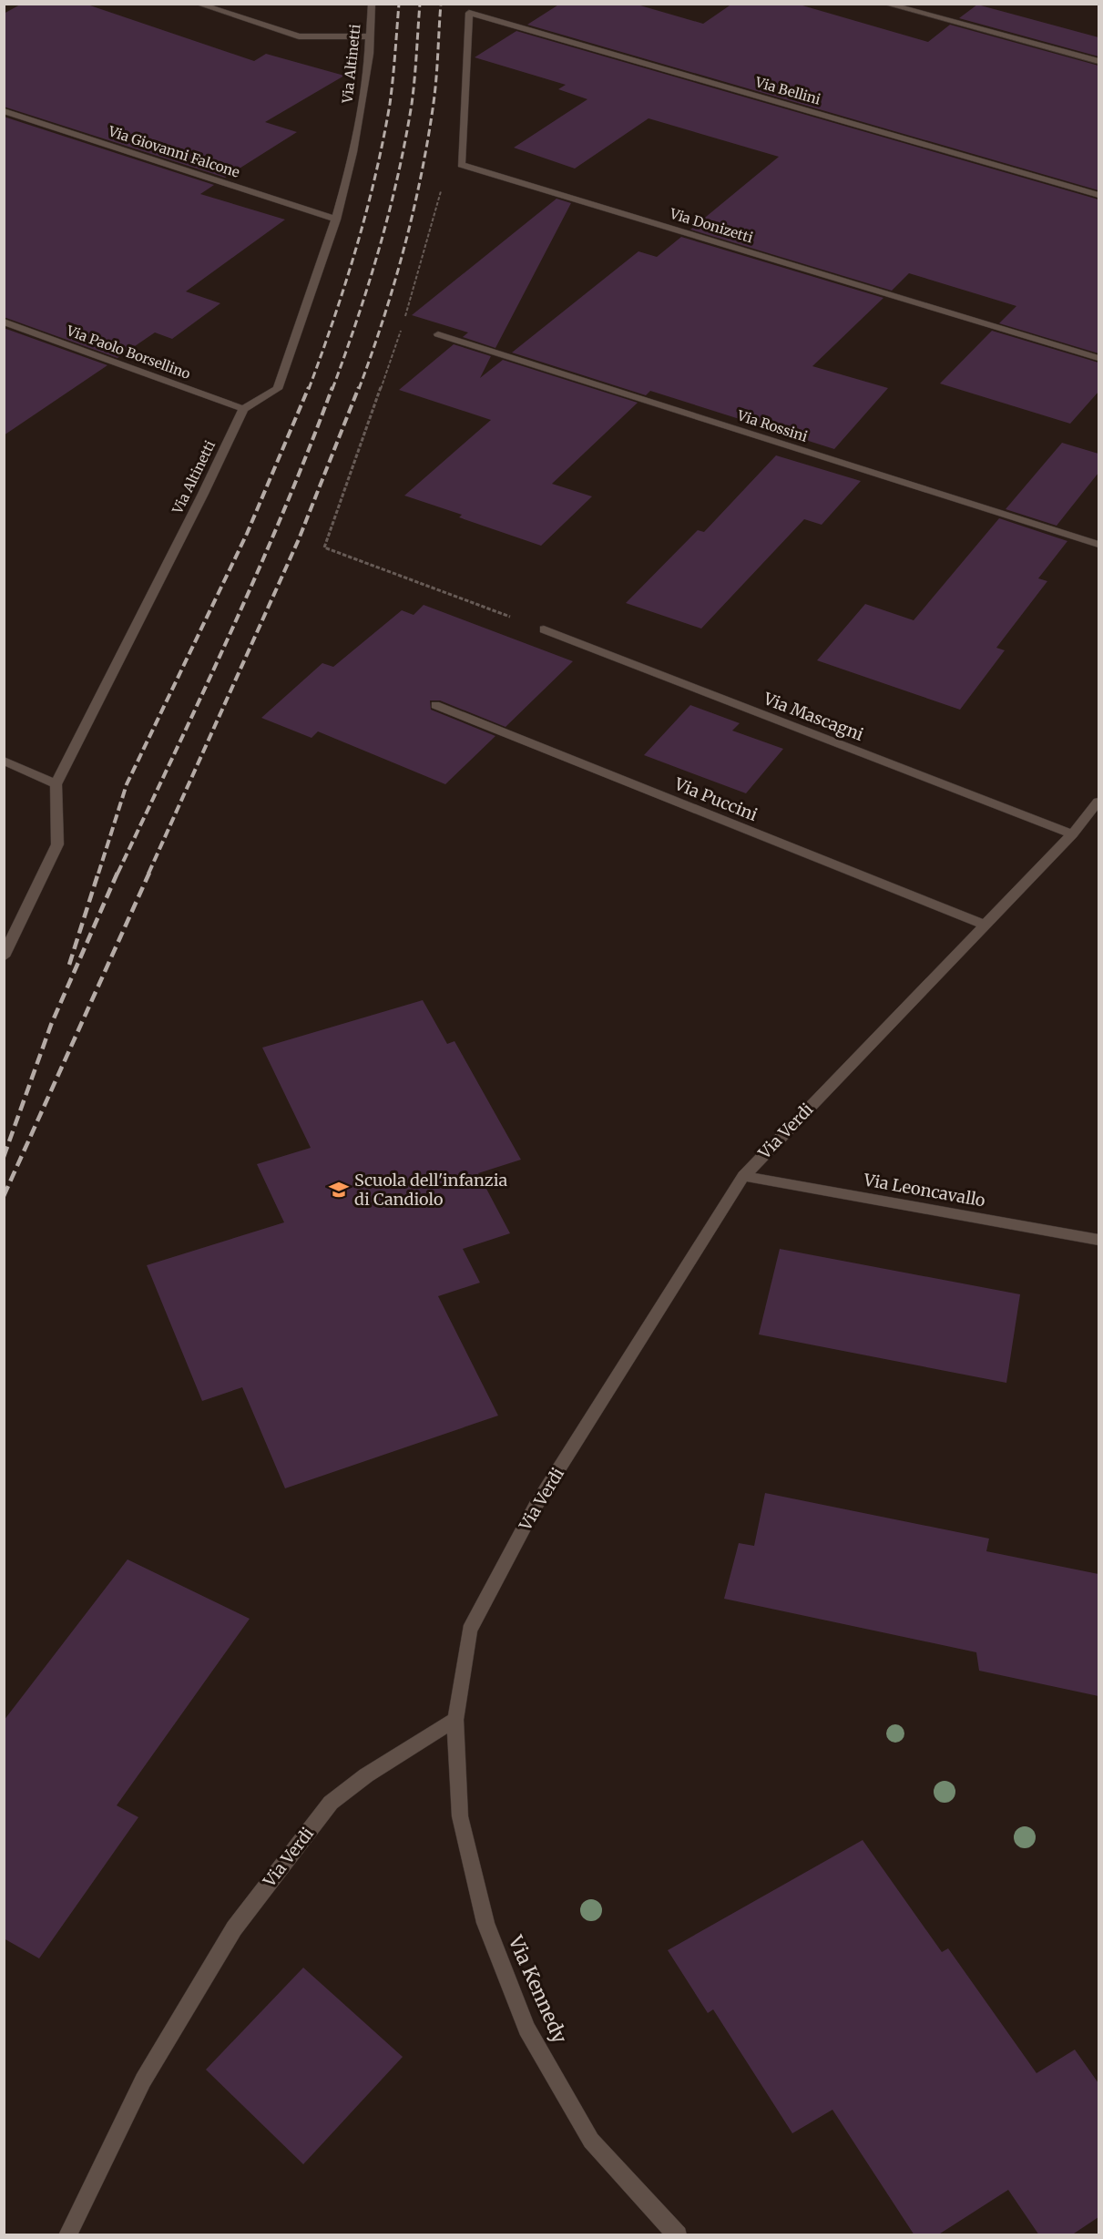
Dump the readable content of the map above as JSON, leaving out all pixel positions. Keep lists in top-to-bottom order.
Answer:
{
  "streets": {
    "street": [
      "Via Altinetti",
      "Via Bellini",
      "Via Giovanni Falcone",
      "Via Donizetti",
      "Via Paolo Borsellino",
      "Via Rossini",
      "Via Mascagni",
      "Via Puccini",
      "Via Verdi",
      "Via Leoncavallo",
      "Via Kennedy"
    ]
  },
  "crossings": [
    ["Via Altinetti", "Via Giovanni Falcone"],
    ["Via Altinetti", "Via Paolo Borsellino"],
    ["Via Bellini", "Via Donizetti"],
    ["Via Mascagni", "Via Verdi"],
    ["Via Puccini", "Via Verdi"],
    ["Via Verdi", "Via Leoncavallo"],
    ["Via Verdi", "Via Kennedy"]
  ],
  "places": {
    "school or university": ["Scuola dell'infanzia di Candiolo"]
  }
}
